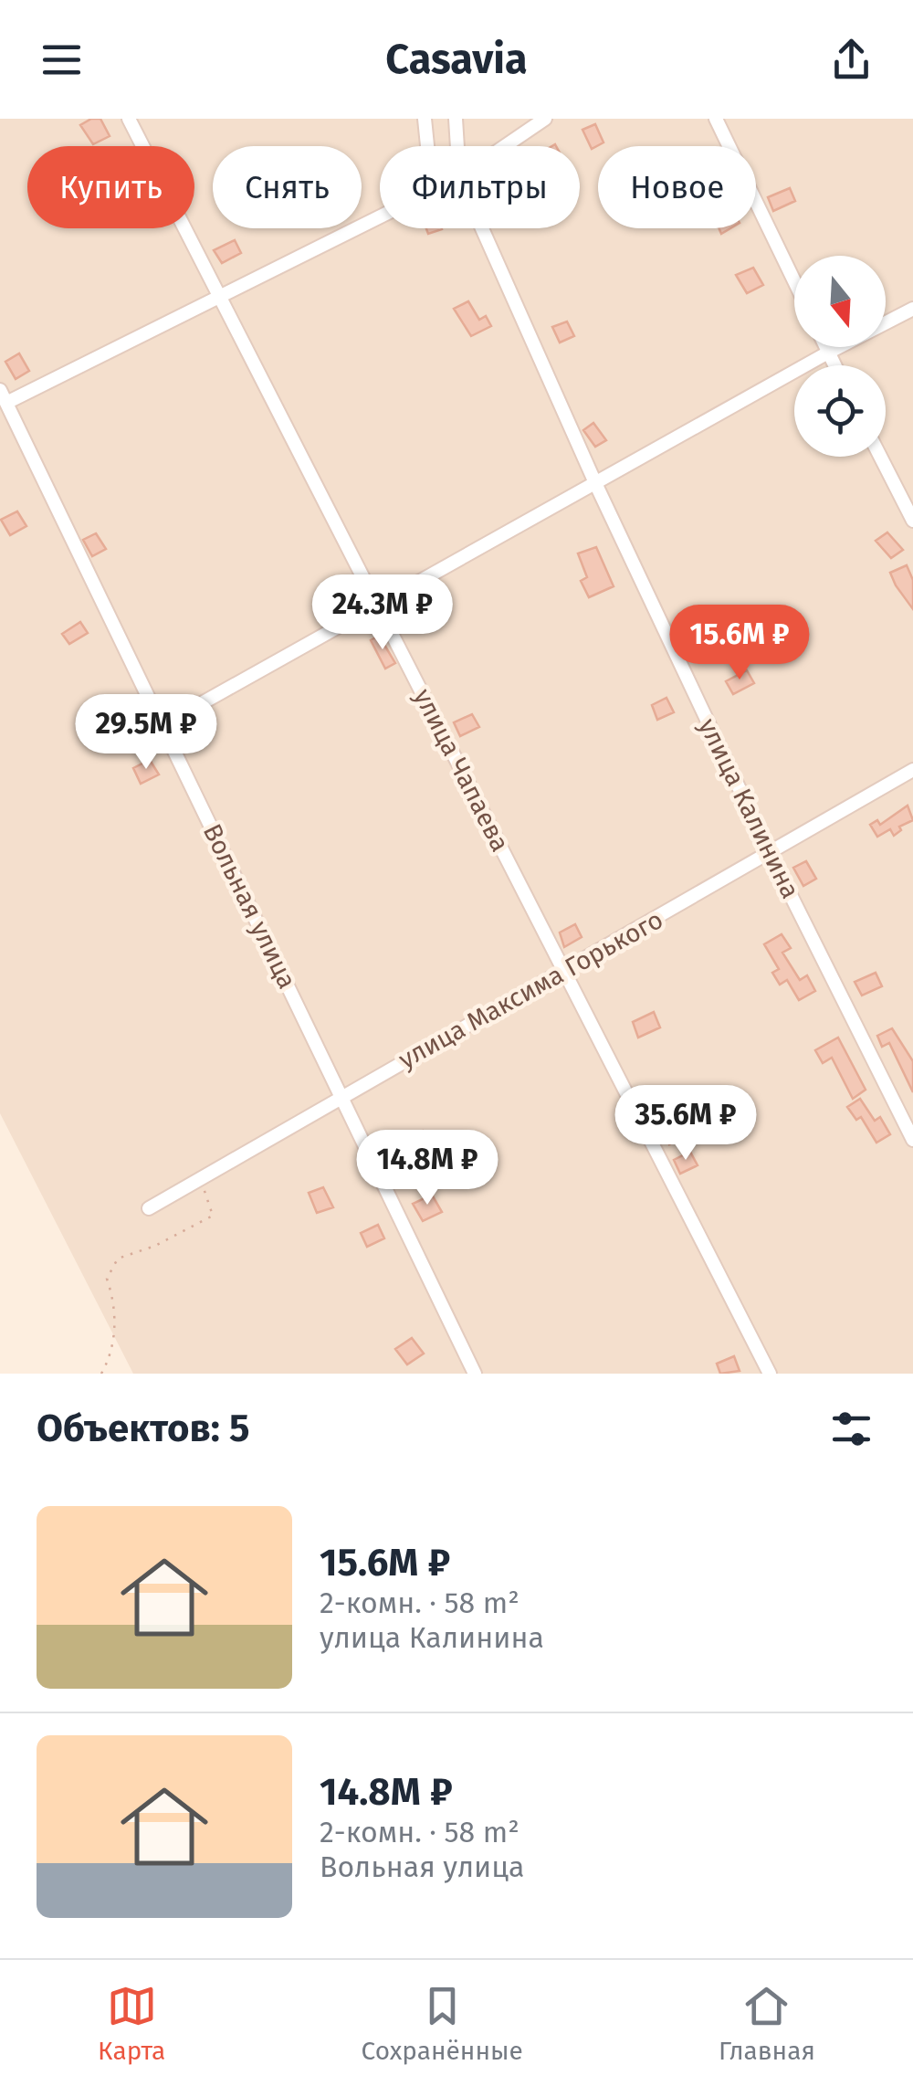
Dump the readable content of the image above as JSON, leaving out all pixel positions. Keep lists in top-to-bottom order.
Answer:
{
  "streets": {
    "street": [
      "улица Чапаева",
      "улица Калинина",
      "Вольная улица",
      "улица Максима Горького"
    ]
  },
  "crossings": [
    ["улица Чапаева", "улица Максима Горького"],
    ["улица Калинина", "улица Максима Горького"],
    ["Вольная улица", "улица Максима Горького"]
  ],
  "north": "bottom",
  "page": {
    "header": "Casavia",
    "chip": [
      "Купить",
      "Снять",
      "Фильтры",
      "Новое"
    ],
    "price": [
      "24.3M ₽",
      "15.6M ₽",
      "29.5M ₽",
      "35.6M ₽",
      "14.8M ₽"
    ],
    "heading": "Объектов: 5",
    "list": [
      {
        "name": "15.6M ₽",
        "note": "2-комн. · 58 m² · улица Калинина"
      },
      {
        "name": "14.8M ₽",
        "note": "2-комн. · 58 m² · Вольная улица"
      }
    ],
    "tabs": ["Карта", "Сохранённые", "Главная"]
  }
}
